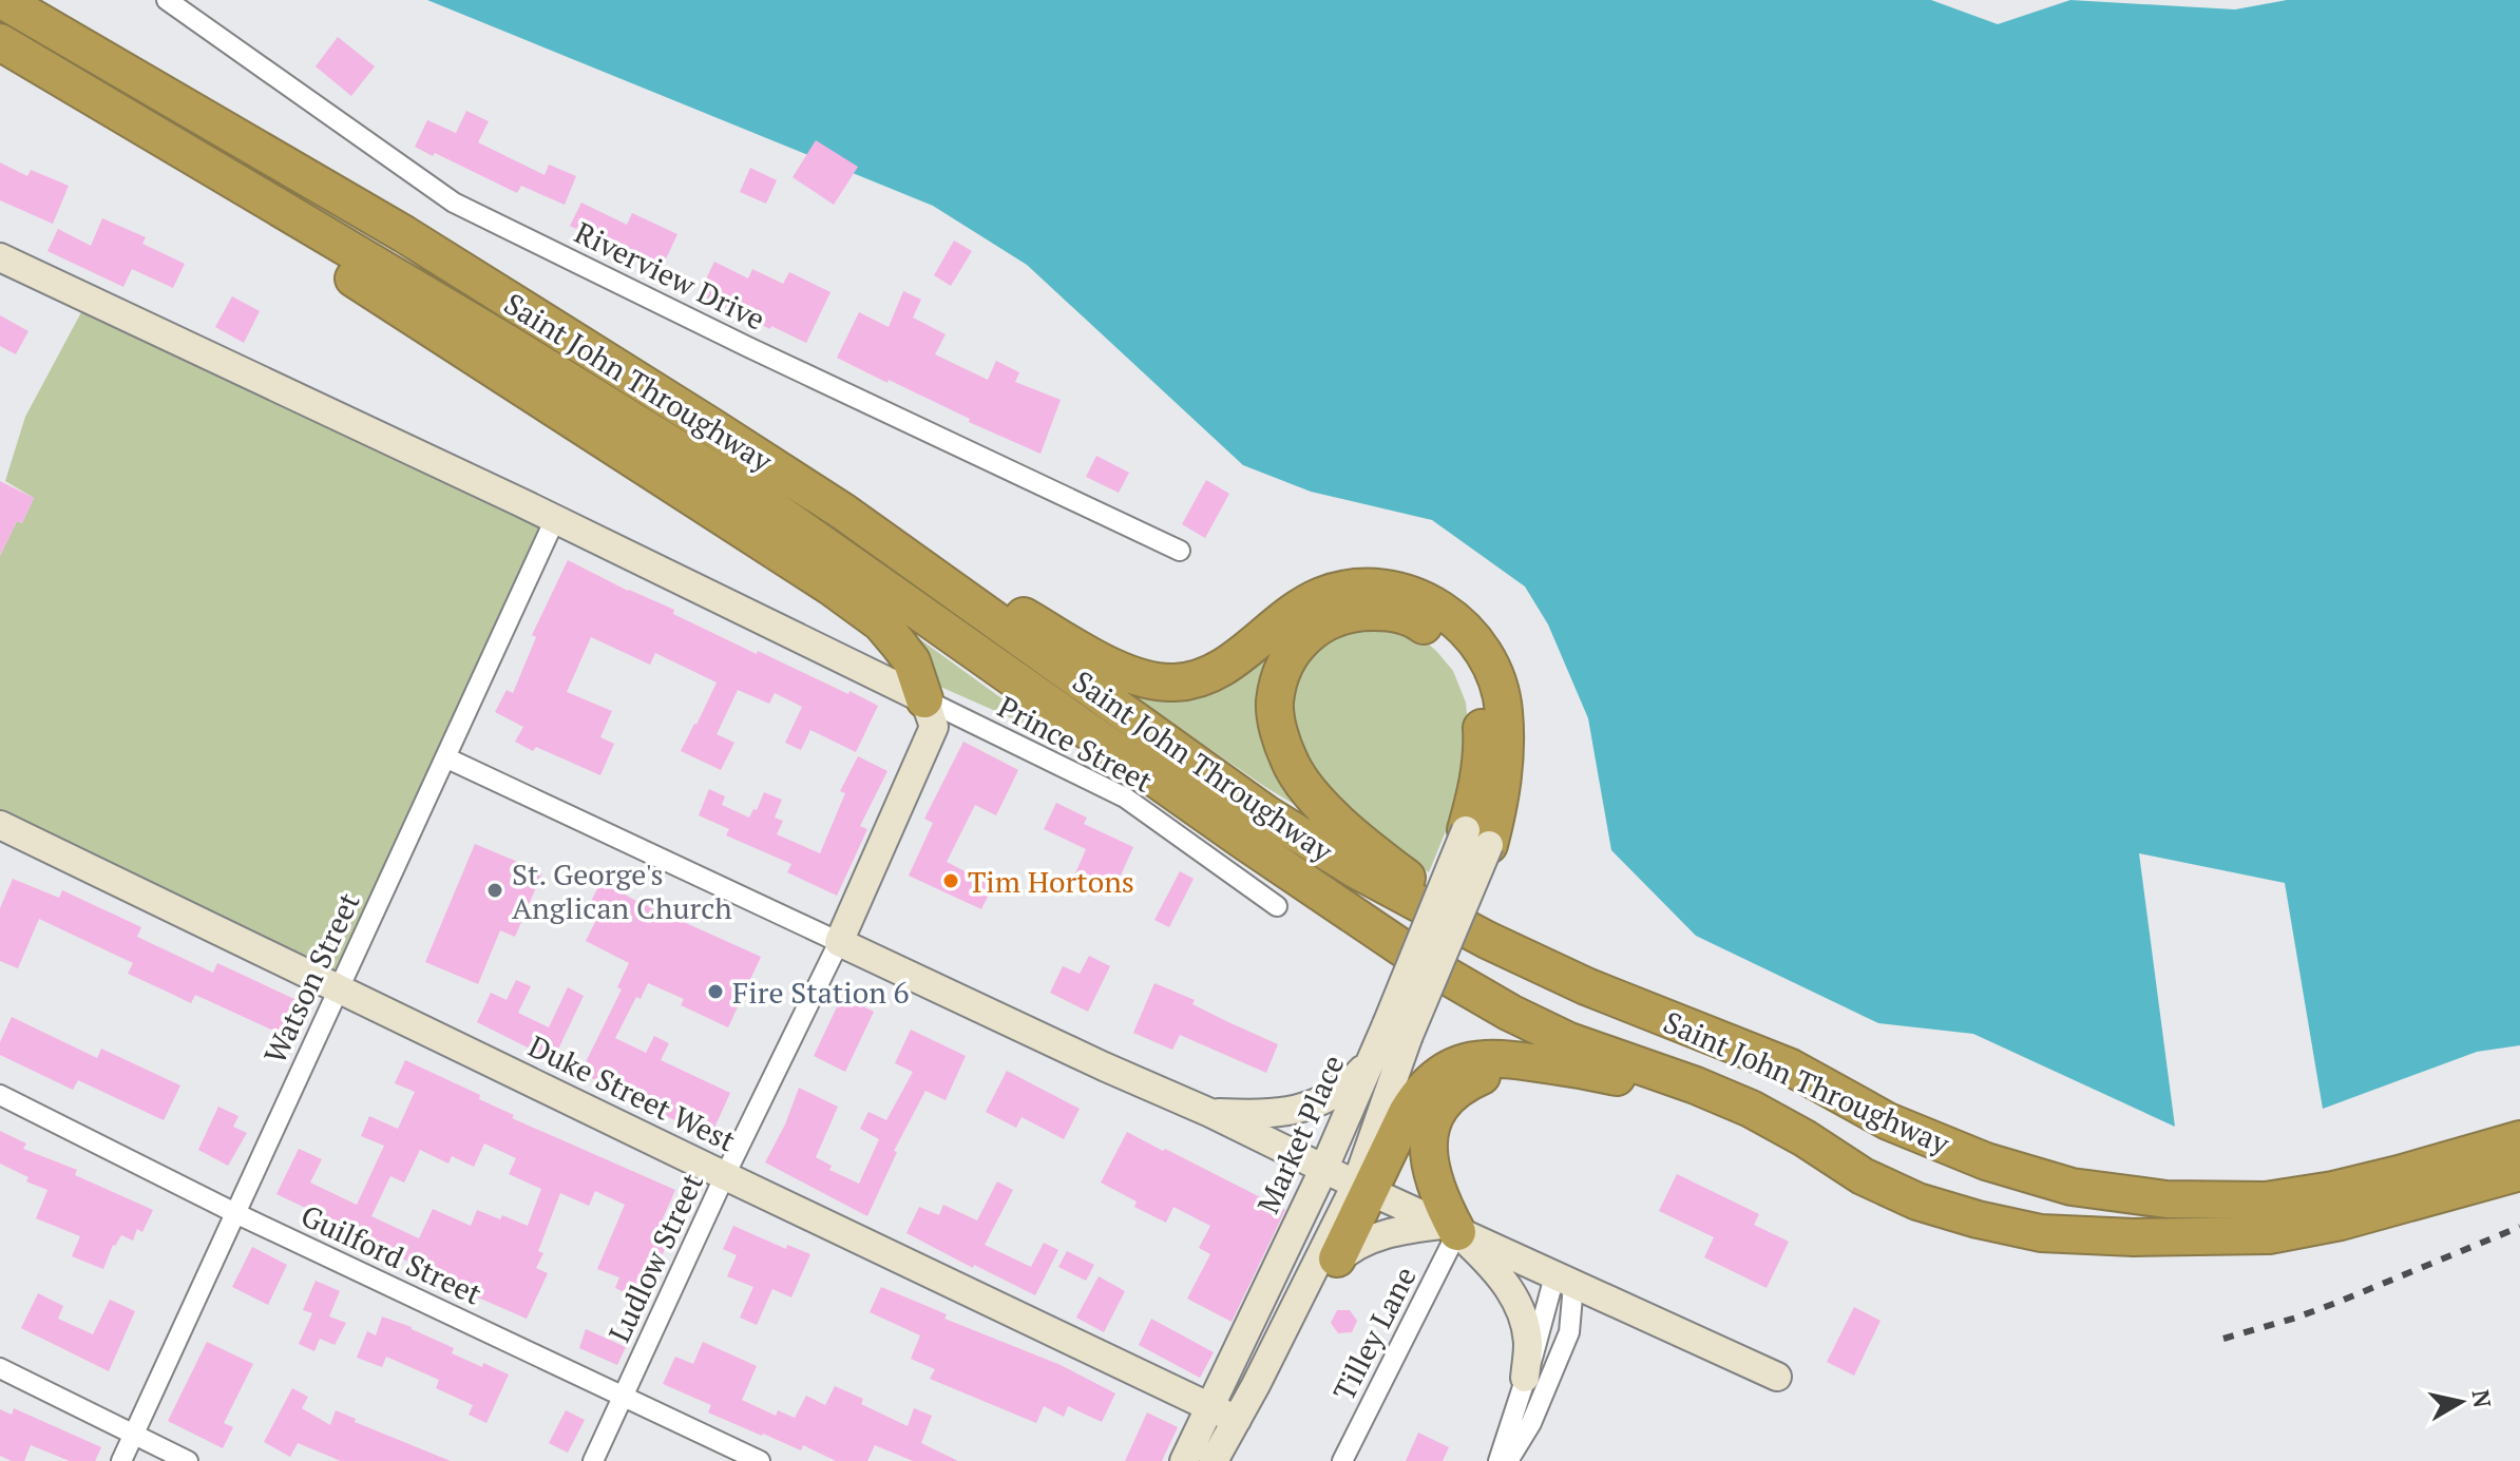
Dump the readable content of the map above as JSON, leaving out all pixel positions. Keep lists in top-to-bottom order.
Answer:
{
  "streets": {
    "highway": ["Saint John Throughway"],
    "street": [
      "Riverview Drive",
      "Prince Street",
      "Watson Street",
      "Duke Street West",
      "Market Place",
      "Guilford Street",
      "Ludlow Street",
      "Tilley Lane"
    ]
  },
  "crossings": [
    ["Watson Street", "Duke Street West"],
    ["Watson Street", "Guilford Street"],
    ["Duke Street West", "Market Place"],
    ["Duke Street West", "Ludlow Street"],
    ["Guilford Street", "Ludlow Street"]
  ],
  "places": ["Tim Hortons", "St. George's Anglican Church", "Fire Station 6"],
  "north": "right"
}
